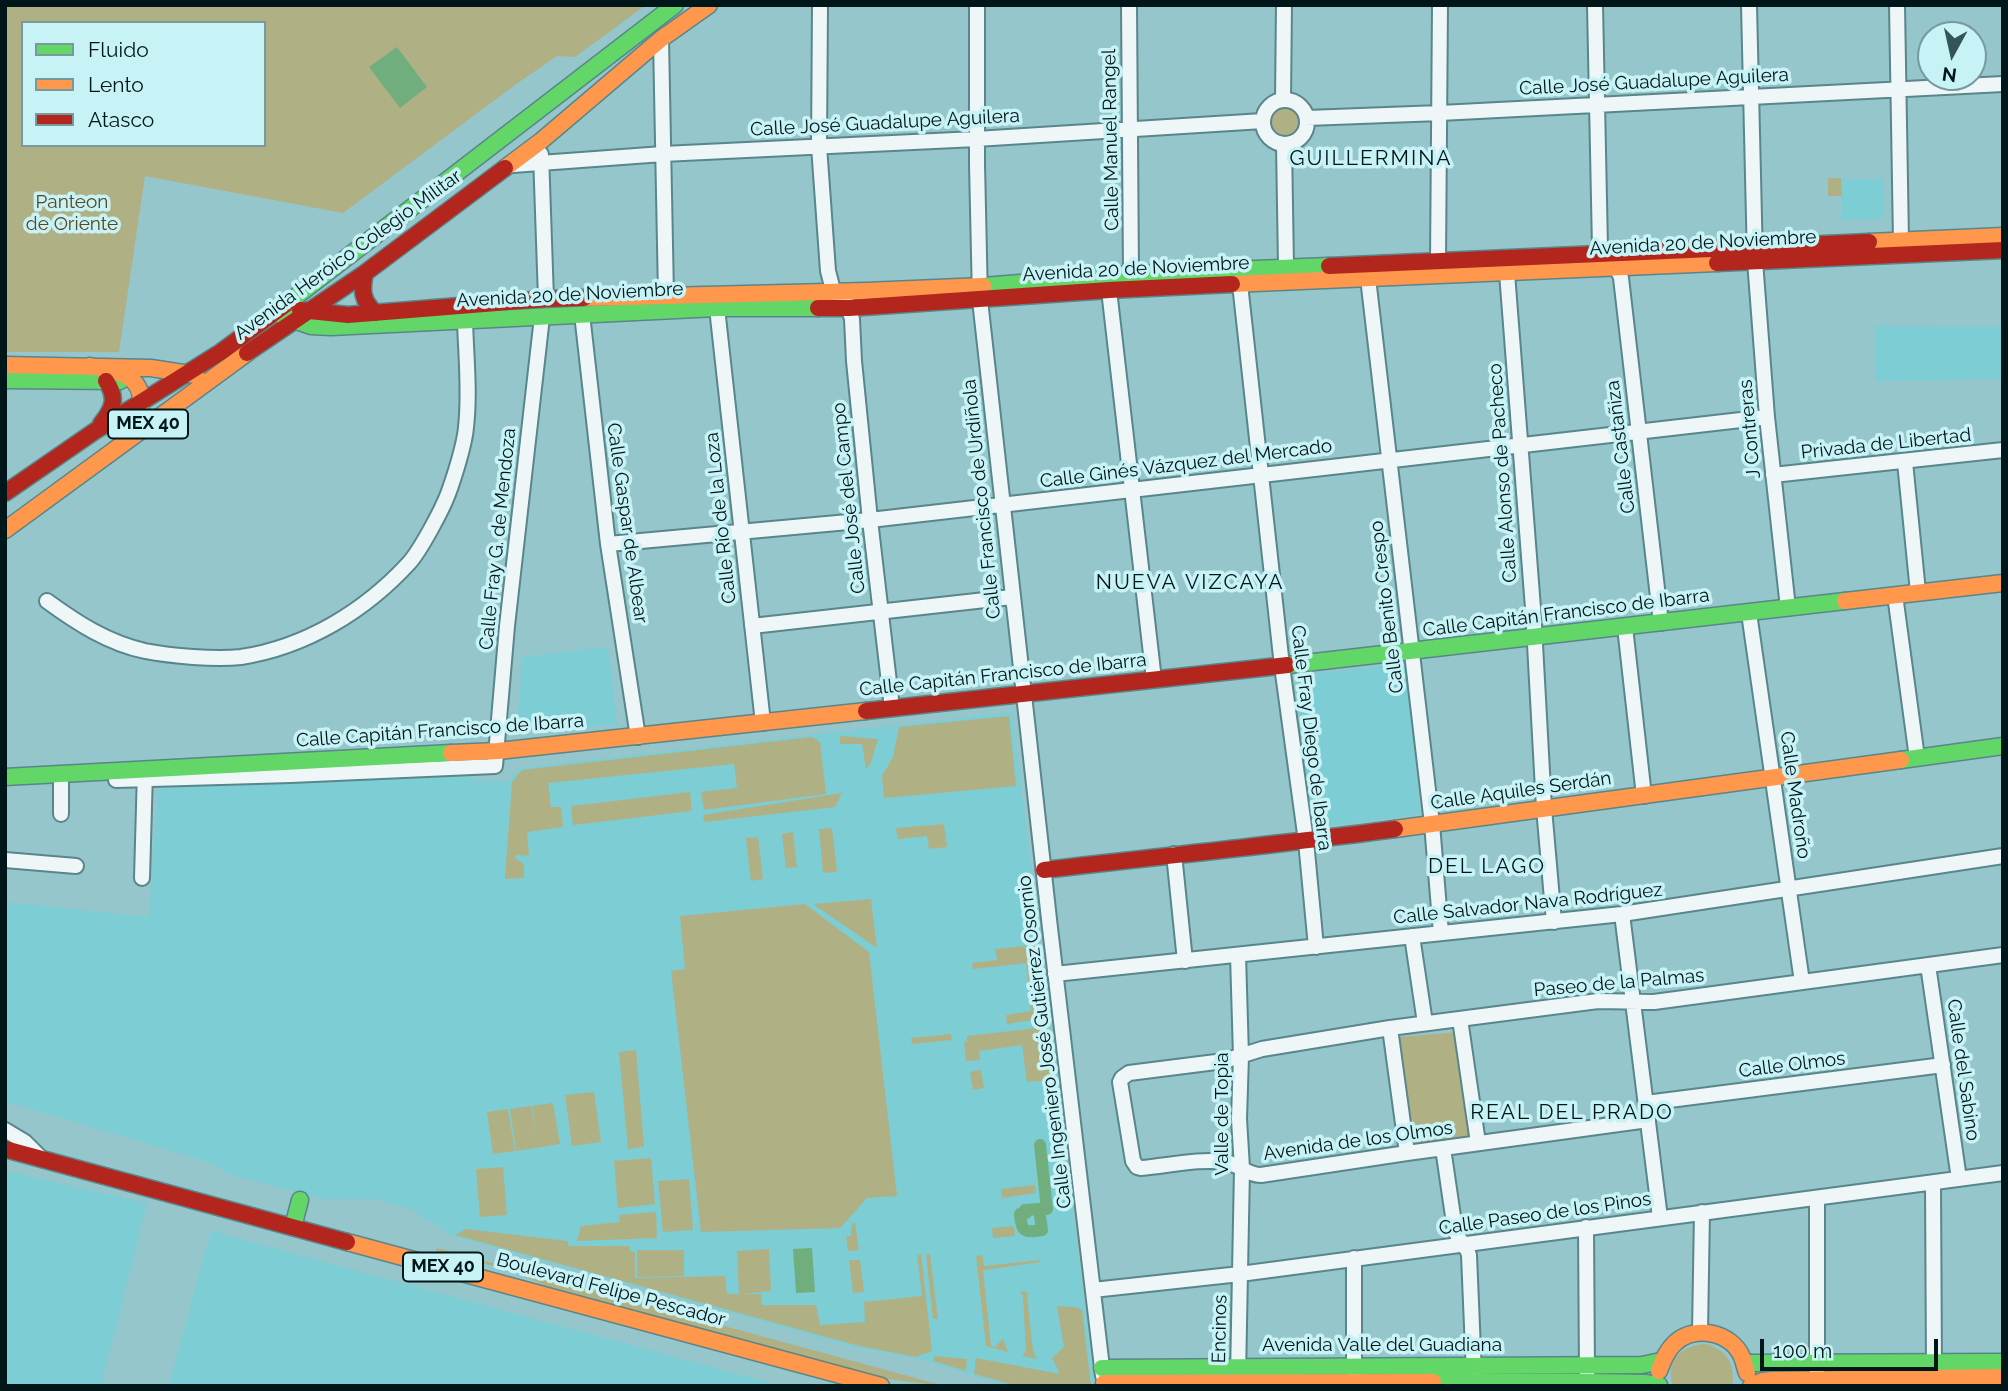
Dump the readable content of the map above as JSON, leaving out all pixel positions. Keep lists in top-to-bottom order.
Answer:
{
  "streets": {
    "main road": [
      "Avenida 20 de Noviembre",
      "Avenida Heróico Colegio Militar",
      "MEX 40",
      "Calle Capitán Francisco de Ibarra",
      "Calle Aquiles Serdán",
      "Boulevard Felipe Pescador",
      "Avenida Valle del Guadiana"
    ],
    "street": [
      "Calle José Guadalupe Aguilera",
      "Calle Manuel Rangel",
      "J Contreras",
      "Privada de Libertad",
      "Calle Castañiza",
      "Calle Ginés Vázquez del Mercado",
      "Calle Alonso de Pacheco",
      "Calle José del Campo",
      "Calle Francisco de Urdiñola",
      "Calle Río de la Loza",
      "Calle Gaspar de Albear",
      "Calle Fray G. de Mendoza",
      "Calle Benito Crespo",
      "Calle Fray Diego de Ibarra",
      "Calle Madroño",
      "Calle Salvador Nava Rodríguez",
      "Paseo de la Palmas",
      "Calle Ingeniero José Gutiérrez Osornio",
      "Calle Olmos",
      "Calle del Sabino",
      "Valle de Topia",
      "Avenida de los Olmos",
      "Calle Paseo de los Pinos",
      "Encinos"
    ]
  },
  "crossings": [
    ["Calle José Guadalupe Aguilera", "Calle Manuel Rangel"],
    ["Calle José Guadalupe Aguilera", "Avenida Heróico Colegio Militar"],
    ["Calle José Guadalupe Aguilera", "J Contreras"],
    ["Calle José Guadalupe Aguilera", "Calle Francisco de Urdiñola"],
    ["Calle Manuel Rangel", "Avenida 20 de Noviembre"],
    ["Avenida 20 de Noviembre", "Avenida Heróico Colegio Militar"],
    ["Avenida 20 de Noviembre", "J Contreras"],
    ["Avenida 20 de Noviembre", "Calle Castañiza"],
    ["Avenida 20 de Noviembre", "Calle Alonso de Pacheco"],
    ["Avenida 20 de Noviembre", "Calle José del Campo"],
    ["Avenida 20 de Noviembre", "Calle Francisco de Urdiñola"],
    ["Avenida 20 de Noviembre", "Calle Río de la Loza"],
    ["Avenida 20 de Noviembre", "Calle Gaspar de Albear"],
    ["Avenida 20 de Noviembre", "Calle Fray G. de Mendoza"],
    ["Avenida 20 de Noviembre", "Calle Benito Crespo"],
    ["Avenida 20 de Noviembre", "Calle Fray Diego de Ibarra"],
    ["J Contreras", "Privada de Libertad"],
    ["J Contreras", "Calle Ginés Vázquez del Mercado"],
    ["J Contreras", "Calle Capitán Francisco de Ibarra"],
    ["Calle Castañiza", "Calle Ginés Vázquez del Mercado"],
    ["Calle Castañiza", "Calle Capitán Francisco de Ibarra"],
    ["Calle Ginés Vázquez del Mercado", "Calle Alonso de Pacheco"],
    ["Calle Ginés Vázquez del Mercado", "Calle José del Campo"],
    ["Calle Ginés Vázquez del Mercado", "Calle Francisco de Urdiñola"],
    ["Calle Ginés Vázquez del Mercado", "Calle Río de la Loza"],
    ["Calle Ginés Vázquez del Mercado", "Calle Gaspar de Albear"],
    ["Calle Ginés Vázquez del Mercado", "Calle Benito Crespo"],
    ["Calle Ginés Vázquez del Mercado", "Calle Fray Diego de Ibarra"],
    ["Calle Alonso de Pacheco", "Calle Capitán Francisco de Ibarra"],
    ["Calle Alonso de Pacheco", "Calle Aquiles Serdán"],
    ["Calle Alonso de Pacheco", "Calle Salvador Nava Rodríguez"],
    ["Calle José del Campo", "Calle Capitán Francisco de Ibarra"],
    ["Calle Francisco de Urdiñola", "Calle Capitán Francisco de Ibarra"],
    ["Calle Francisco de Urdiñola", "Calle Ingeniero José Gutiérrez Osornio"],
    ["Calle Río de la Loza", "Calle Capitán Francisco de Ibarra"],
    ["Calle Gaspar de Albear", "Calle Capitán Francisco de Ibarra"],
    ["Calle Fray G. de Mendoza", "Calle Capitán Francisco de Ibarra"],
    ["Calle Benito Crespo", "Calle Capitán Francisco de Ibarra"],
    ["Calle Benito Crespo", "Calle Aquiles Serdán"],
    ["Calle Benito Crespo", "Calle Salvador Nava Rodríguez"],
    ["Calle Capitán Francisco de Ibarra", "Calle Fray Diego de Ibarra"],
    ["Calle Capitán Francisco de Ibarra", "Calle Madroño"],
    ["Calle Capitán Francisco de Ibarra", "Calle Ingeniero José Gutiérrez Osornio"],
    ["Calle Fray Diego de Ibarra", "Calle Aquiles Serdán"],
    ["Calle Fray Diego de Ibarra", "Calle Salvador Nava Rodríguez"],
    ["Calle Aquiles Serdán", "Calle Madroño"],
    ["Calle Aquiles Serdán", "Calle Ingeniero José Gutiérrez Osornio"],
    ["Calle Madroño", "Calle Salvador Nava Rodríguez"],
    ["Calle Madroño", "Paseo de la Palmas"],
    ["Calle Salvador Nava Rodríguez", "Calle Ingeniero José Gutiérrez Osornio"],
    ["Calle Salvador Nava Rodríguez", "Valle de Topia"],
    ["Paseo de la Palmas", "Calle del Sabino"],
    ["Paseo de la Palmas", "Valle de Topia"],
    ["Paseo de la Palmas", "Avenida de los Olmos"],
    ["Calle Ingeniero José Gutiérrez Osornio", "Calle Paseo de los Pinos"],
    ["Calle Ingeniero José Gutiérrez Osornio", "Avenida Valle del Guadiana"],
    ["Calle Olmos", "Calle del Sabino"],
    ["Calle del Sabino", "Calle Paseo de los Pinos"],
    ["Valle de Topia", "Avenida de los Olmos"],
    ["Valle de Topia", "Calle Paseo de los Pinos"],
    ["Valle de Topia", "Encinos"],
    ["Calle Paseo de los Pinos", "Encinos"],
    ["Encinos", "Avenida Valle del Guadiana"]
  ],
  "districts": [
    "GUILLERMINA",
    "NUEVA VIZCAYA",
    "DEL LAGO",
    "REAL DEL PRADO"
  ],
  "parks": ["Panteon de Oriente"],
  "legend": ["Fluido", "Lento", "Atasco"],
  "scale_bar": "100 m",
  "north": "bottom"
}
